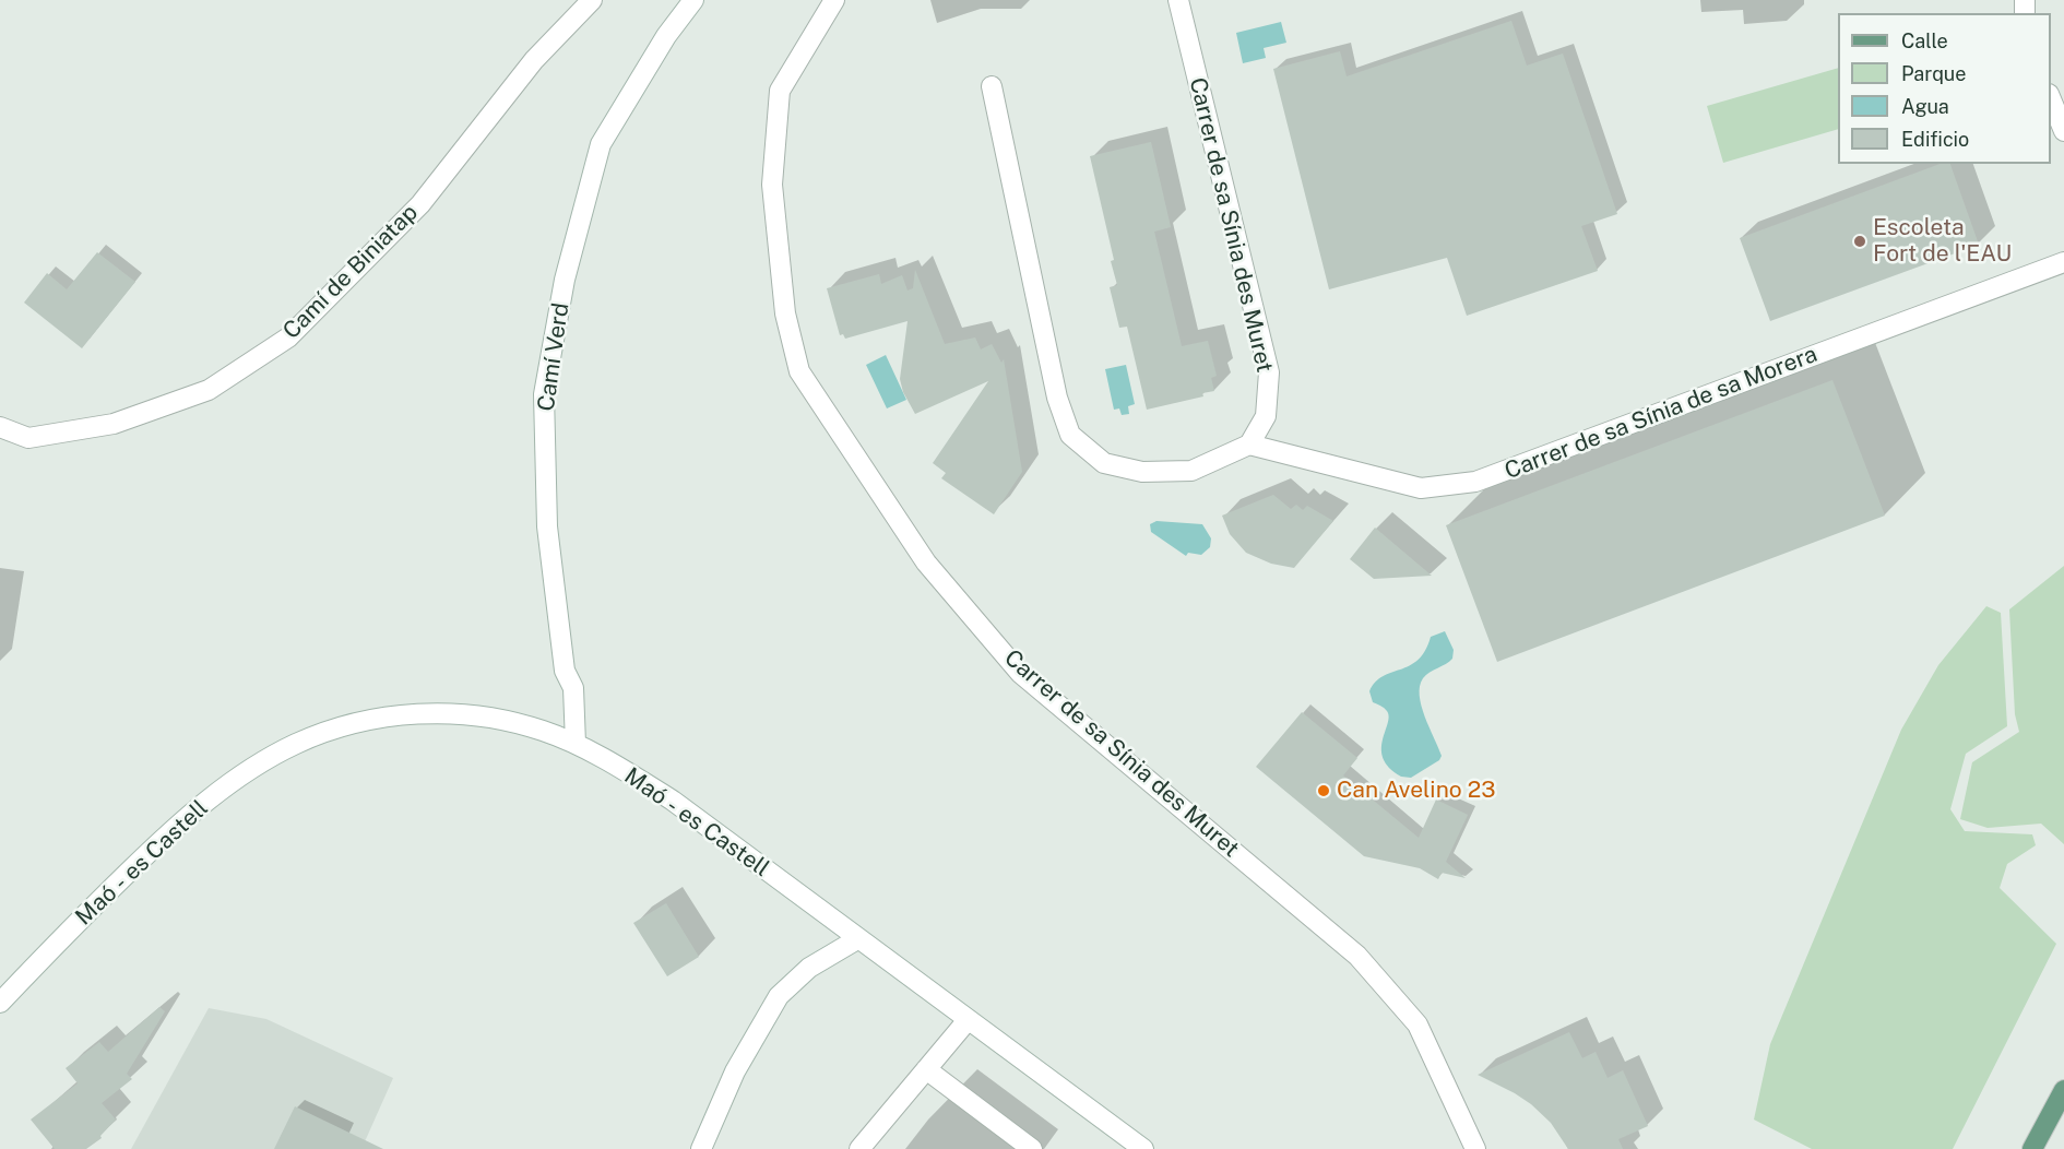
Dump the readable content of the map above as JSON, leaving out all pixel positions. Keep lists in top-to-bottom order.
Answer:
{
  "streets": {
    "street": [
      "Carrer de sa Sínia des Muret",
      "Camí de Biniatap",
      "Camí Verd",
      "Carrer de sa Sínia de sa Morera",
      "Maó - es Castell"
    ]
  },
  "crossings": [
    ["Carrer de sa Sínia des Muret", "Carrer de sa Sínia de sa Morera"],
    ["Camí Verd", "Maó - es Castell"]
  ],
  "places": ["Escoleta Fort de l'EAU", "Can Avelino 23"],
  "legend": [
    "Calle",
    "Parque",
    "Agua",
    "Edificio"
  ]
}
